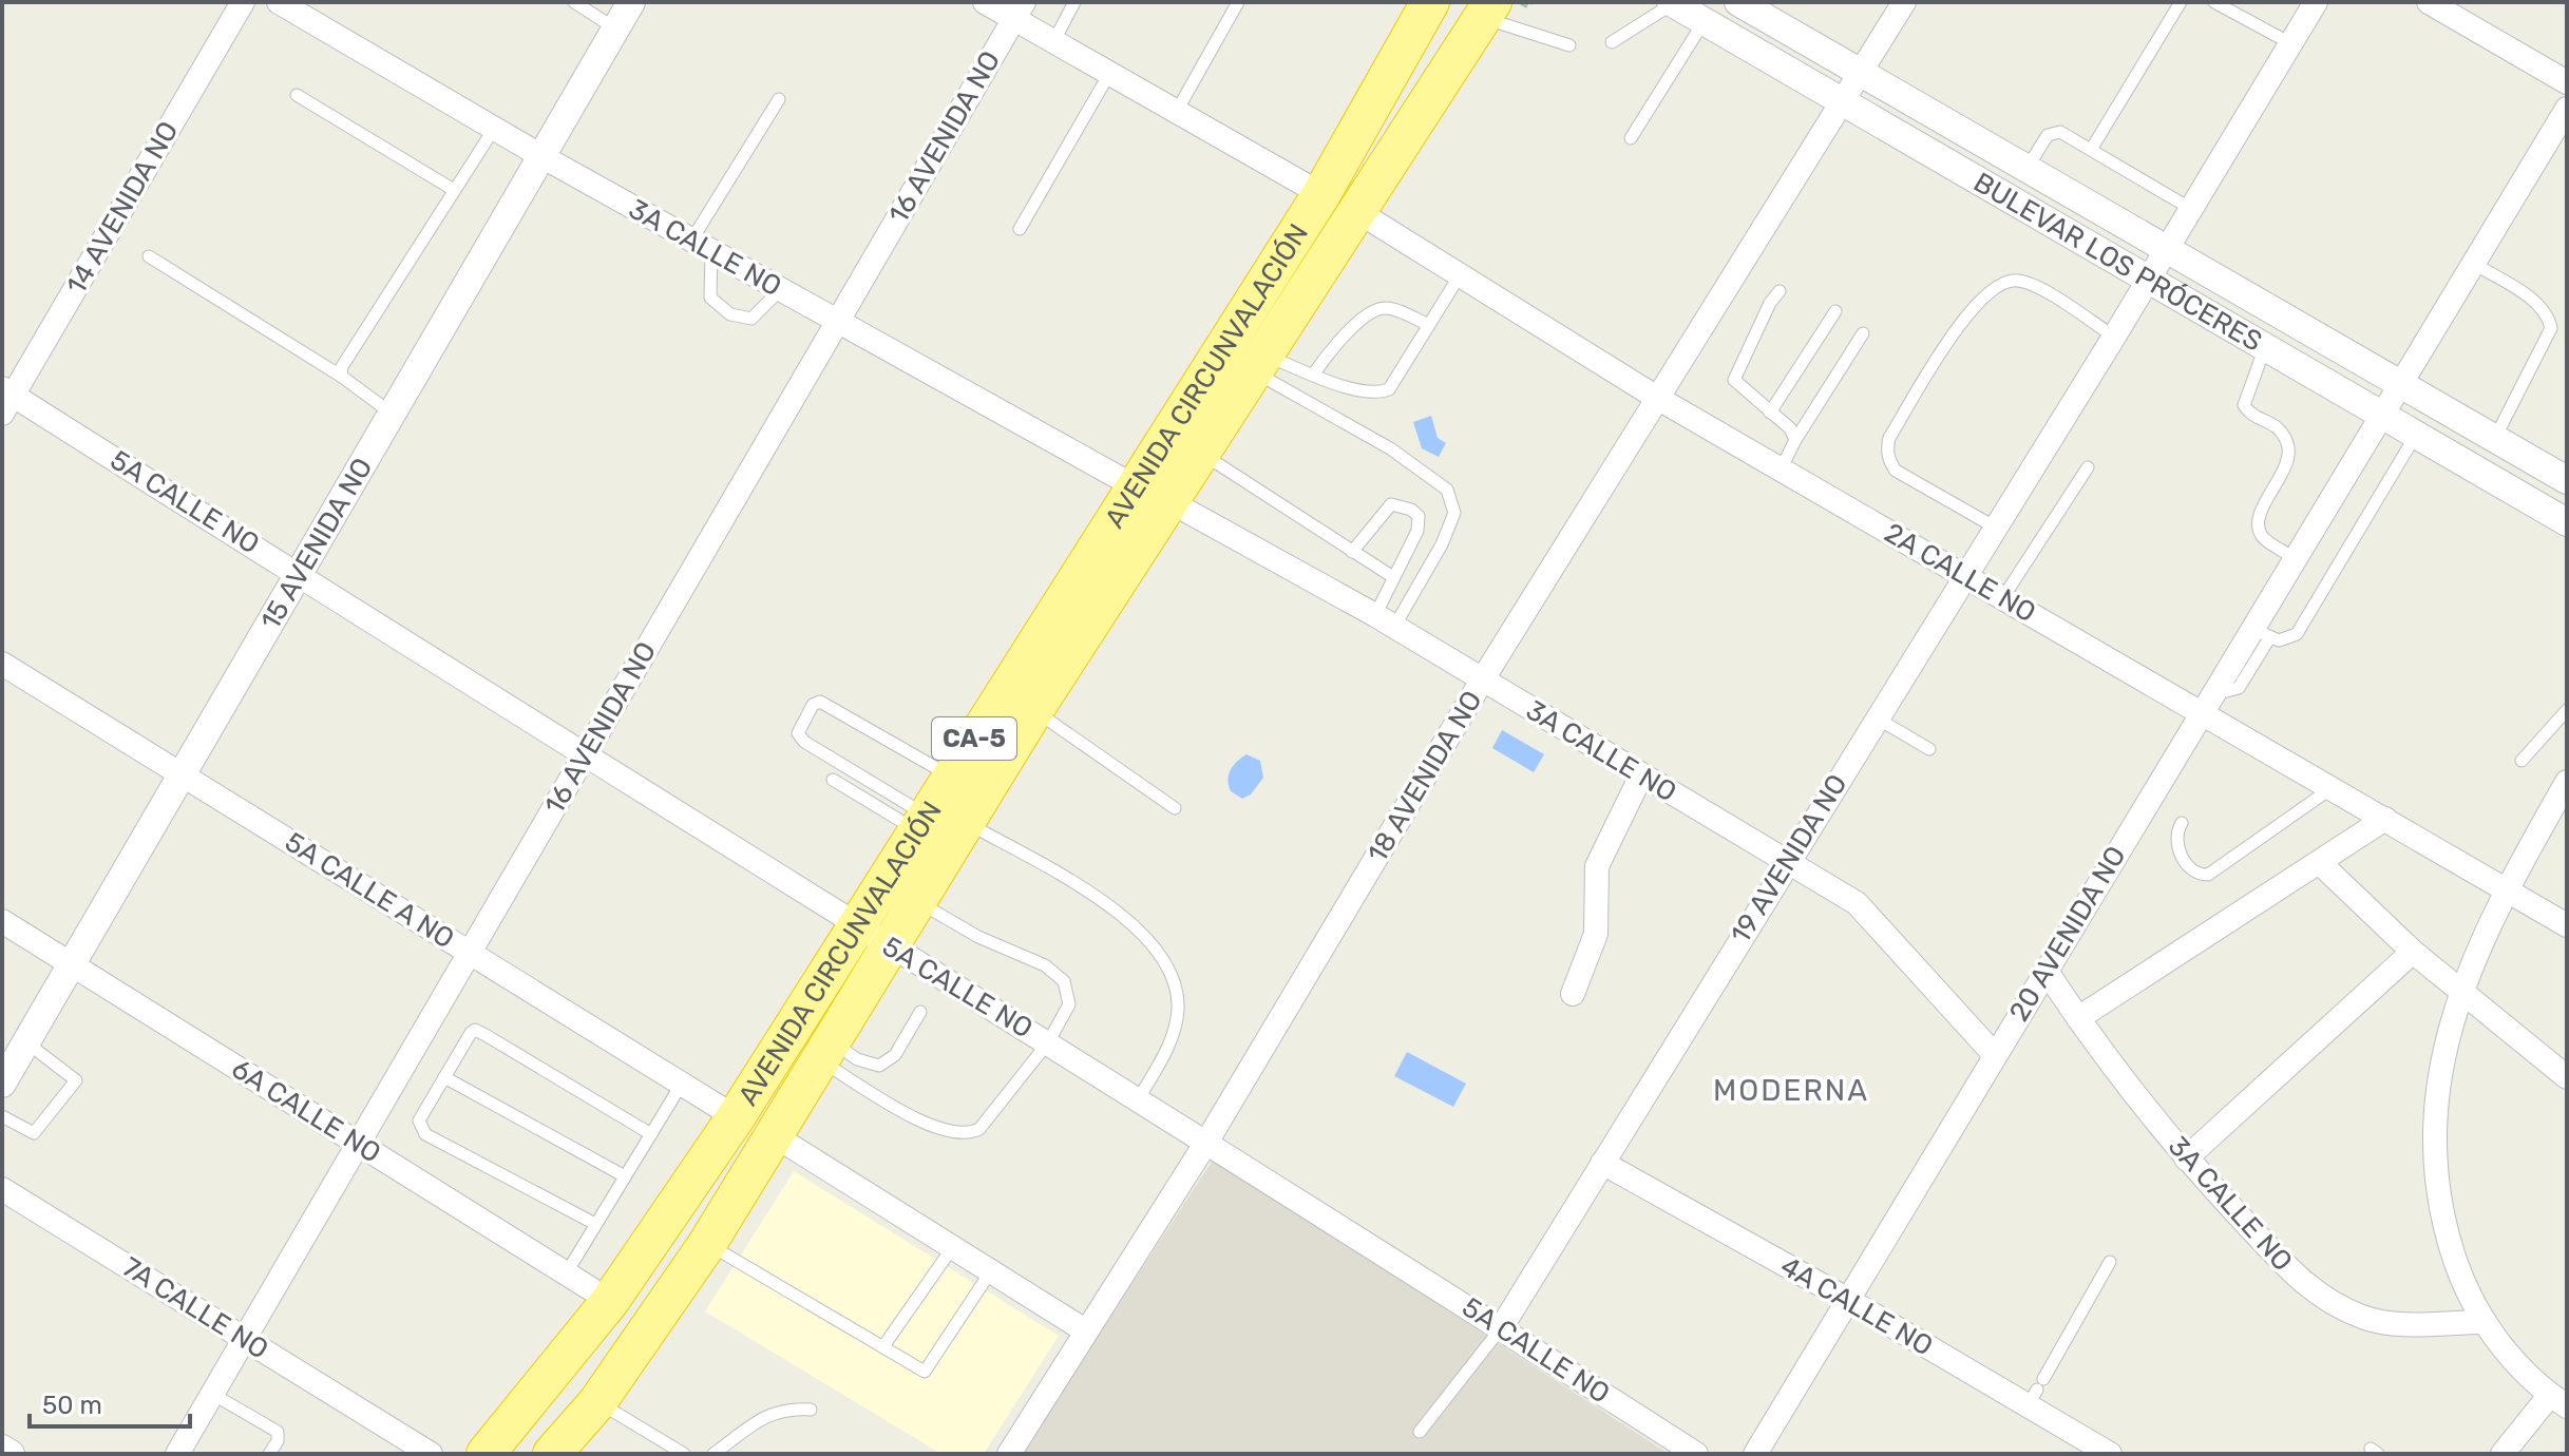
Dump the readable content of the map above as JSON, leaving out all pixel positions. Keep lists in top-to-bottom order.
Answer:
{
  "streets": {
    "highway": ["AVENIDA CIRCUNVALACIÓN", "CA-5"],
    "street": [
      "16 AVENIDA NO",
      "14 AVENIDA NO",
      "3A CALLE NO",
      "BULEVAR LOS PRÓCERES",
      "5A CALLE NO",
      "15 AVENIDA NO",
      "2A CALLE NO",
      "18 AVENIDA NO",
      "19 AVENIDA NO",
      "5A CALLE A NO",
      "20 AVENIDA NO",
      "6A CALLE NO",
      "4A CALLE NO",
      "7A CALLE NO"
    ]
  },
  "crossings": [
    ["16 AVENIDA NO", "3A CALLE NO"],
    ["16 AVENIDA NO", "5A CALLE NO"],
    ["16 AVENIDA NO", "5A CALLE A NO"],
    ["16 AVENIDA NO", "6A CALLE NO"],
    ["16 AVENIDA NO", "7A CALLE NO"],
    ["14 AVENIDA NO", "5A CALLE NO"],
    ["3A CALLE NO", "AVENIDA CIRCUNVALACIÓN"],
    ["3A CALLE NO", "15 AVENIDA NO"],
    ["3A CALLE NO", "18 AVENIDA NO"],
    ["3A CALLE NO", "19 AVENIDA NO"],
    ["3A CALLE NO", "20 AVENIDA NO"],
    ["BULEVAR LOS PRÓCERES", "18 AVENIDA NO"],
    ["BULEVAR LOS PRÓCERES", "19 AVENIDA NO"],
    ["BULEVAR LOS PRÓCERES", "20 AVENIDA NO"],
    ["AVENIDA CIRCUNVALACIÓN", "5A CALLE NO"],
    ["AVENIDA CIRCUNVALACIÓN", "2A CALLE NO"],
    ["AVENIDA CIRCUNVALACIÓN", "5A CALLE A NO"],
    ["AVENIDA CIRCUNVALACIÓN", "6A CALLE NO"],
    ["5A CALLE NO", "15 AVENIDA NO"],
    ["5A CALLE NO", "18 AVENIDA NO"],
    ["5A CALLE NO", "19 AVENIDA NO"],
    ["15 AVENIDA NO", "5A CALLE A NO"],
    ["15 AVENIDA NO", "6A CALLE NO"],
    ["2A CALLE NO", "18 AVENIDA NO"],
    ["2A CALLE NO", "19 AVENIDA NO"],
    ["2A CALLE NO", "20 AVENIDA NO"],
    ["19 AVENIDA NO", "4A CALLE NO"],
    ["20 AVENIDA NO", "4A CALLE NO"]
  ],
  "districts": ["MODERNA"],
  "scale_bar": "50 m"
}
